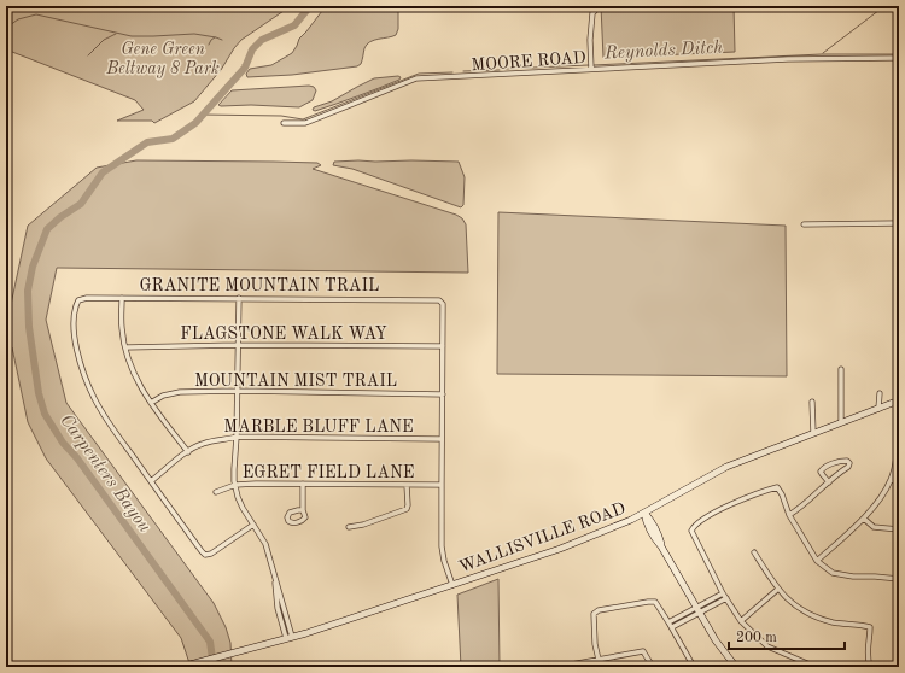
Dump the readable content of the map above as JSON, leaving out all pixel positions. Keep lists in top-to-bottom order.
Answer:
{
  "streets": {
    "main road": ["WALLISVILLE ROAD"],
    "street": [
      "MOORE ROAD",
      "GRANITE MOUNTAIN TRAIL",
      "FLAGSTONE WALK WAY",
      "MOUNTAIN MIST TRAIL",
      "MARBLE BLUFF LANE",
      "EGRET FIELD LANE"
    ]
  },
  "crossings": [
    ["GRANITE MOUNTAIN TRAIL", "FLAGSTONE WALK WAY"],
    ["GRANITE MOUNTAIN TRAIL", "MARBLE BLUFF LANE"]
  ],
  "water": ["Reynolds Ditch", "Carpenters Bayou"],
  "parks": ["Gene Green Beltway 8 Park"],
  "scale_bar": "200 m"
}
